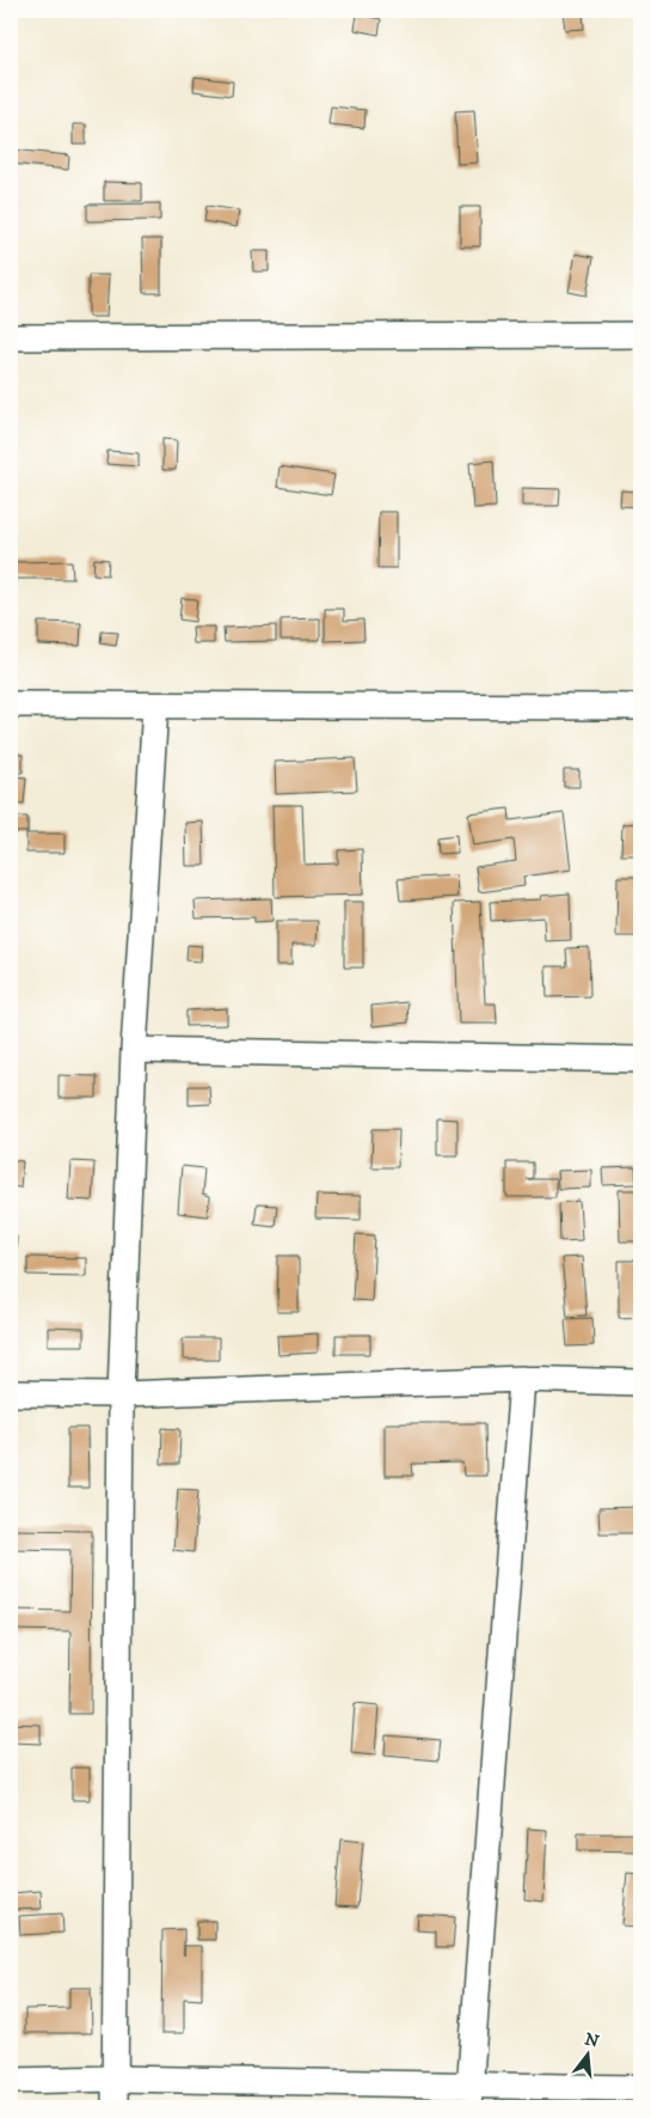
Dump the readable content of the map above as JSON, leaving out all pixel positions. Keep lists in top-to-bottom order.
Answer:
{
  "north": "top"
}
